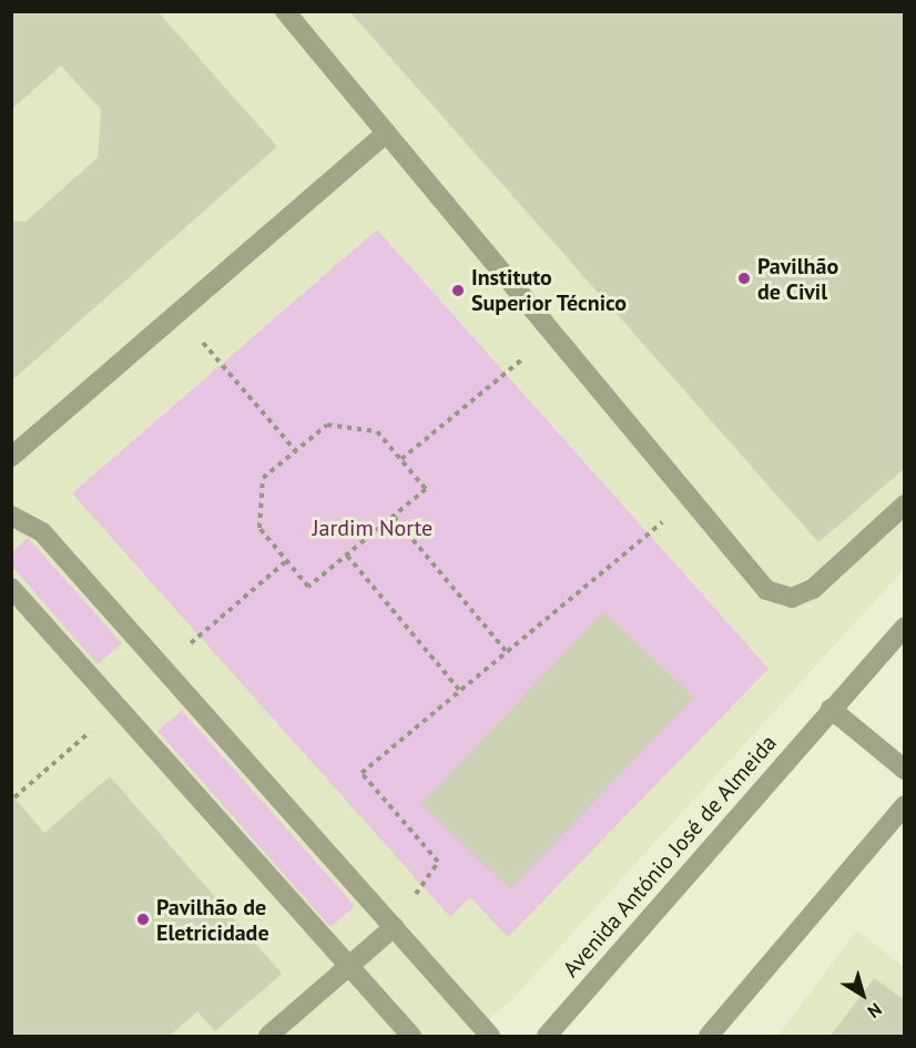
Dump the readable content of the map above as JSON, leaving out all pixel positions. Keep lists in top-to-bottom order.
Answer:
{
  "streets": {
    "street": ["Avenida António José de Almeida"]
  },
  "parks": ["Jardim Norte"],
  "places": ["Pavilhão de Civil", "Instituto Superior Técnico", "Pavilhão de Eletricidade"],
  "north": "bottom right"
}
